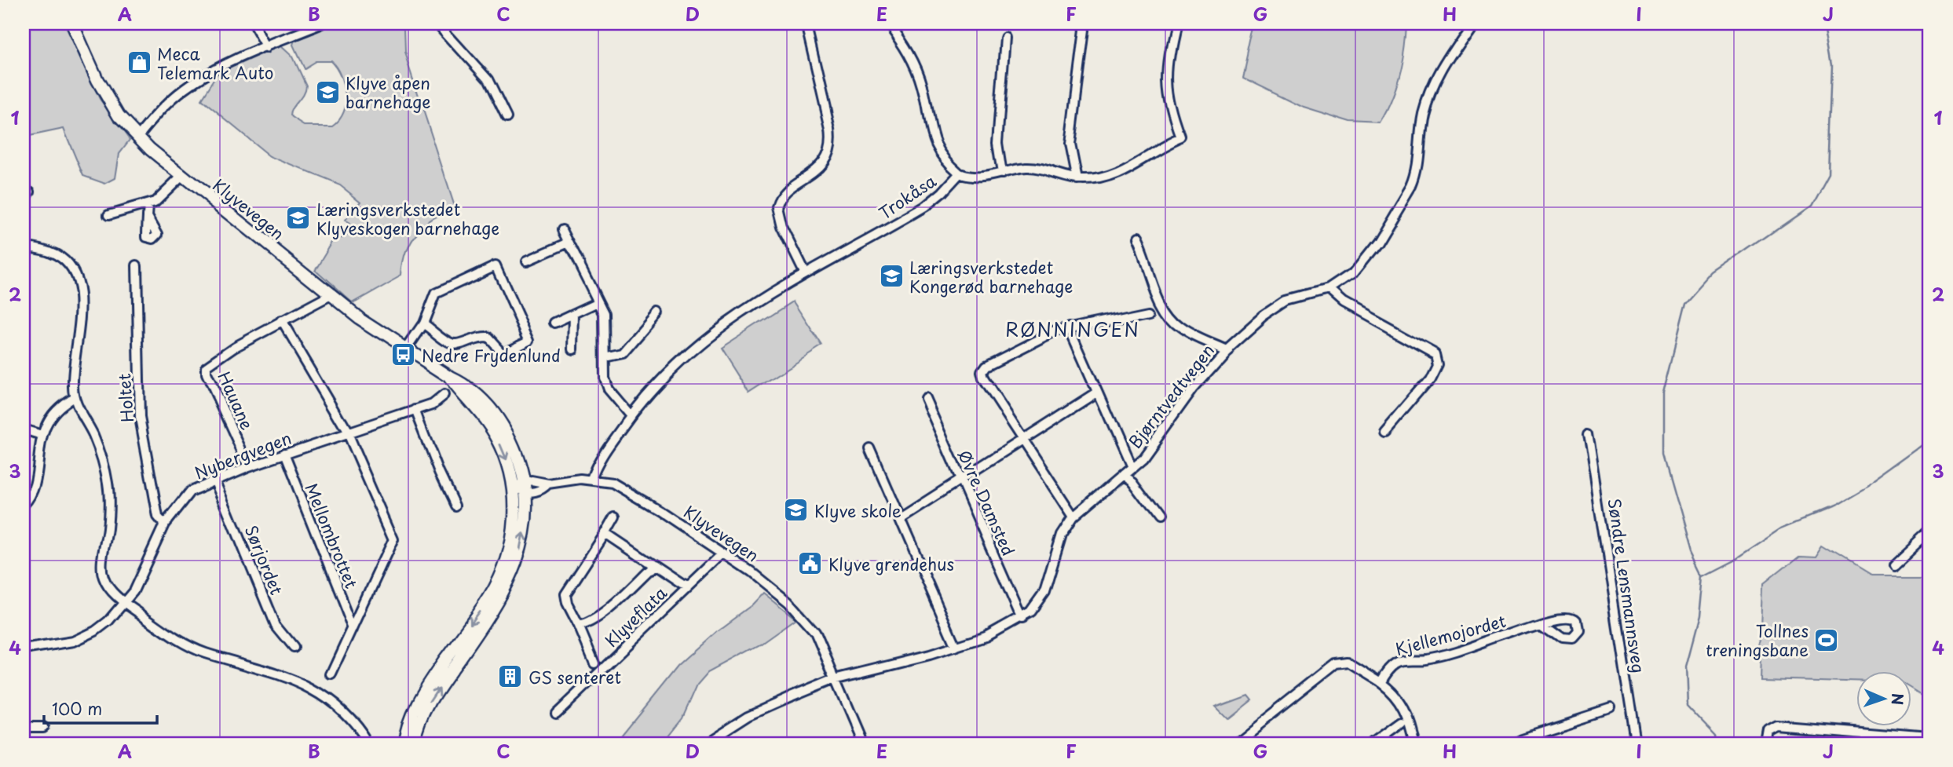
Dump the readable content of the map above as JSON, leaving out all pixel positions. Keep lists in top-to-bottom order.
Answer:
{
  "streets": {
    "main road": ["Klyvevegen"],
    "street": [
      "Trokåsa",
      "Bjørntvedtvegen",
      "Holtet",
      "Hauane",
      "Nybergvegen",
      "Øvre Damsted",
      "Mellombrottet",
      "Sørjordet",
      "Søndre Lensmannsveg",
      "Klyveflata",
      "Kjellemojordet"
    ]
  },
  "crossings": [
    ["Trokåsa", "Klyvevegen"],
    ["Klyvevegen", "Bjørntvedtvegen"],
    ["Klyvevegen", "Hauane"],
    ["Klyvevegen", "Klyveflata"],
    ["Bjørntvedtvegen", "Øvre Damsted"],
    ["Holtet", "Nybergvegen"],
    ["Hauane", "Nybergvegen"],
    ["Nybergvegen", "Mellombrottet"],
    ["Nybergvegen", "Sørjordet"]
  ],
  "districts": ["RØNNINGEN"],
  "places": {
    "shop": ["Meca Telemark Auto"],
    "school or university": [
      "Klyve åpen barnehage",
      "Læringsverkstedet Klyveskogen barnehage",
      "Læringsverkstedet Kongerød barnehage",
      "Klyve skole"
    ],
    "bus stop": ["Nedre Frydenlund"],
    "public building": ["Klyve grendehus"],
    "sports": ["Tollnes treningsbane"],
    "building": ["GS senteret"]
  },
  "scale_bar": "100 m",
  "north": "right",
  "grid": {
    "columns": [
      "A",
      "B",
      "C",
      "D",
      "E",
      "F",
      "G",
      "H",
      "I",
      "J"
    ],
    "rows": [
      "1",
      "2",
      "3",
      "4"
    ]
  }
}
